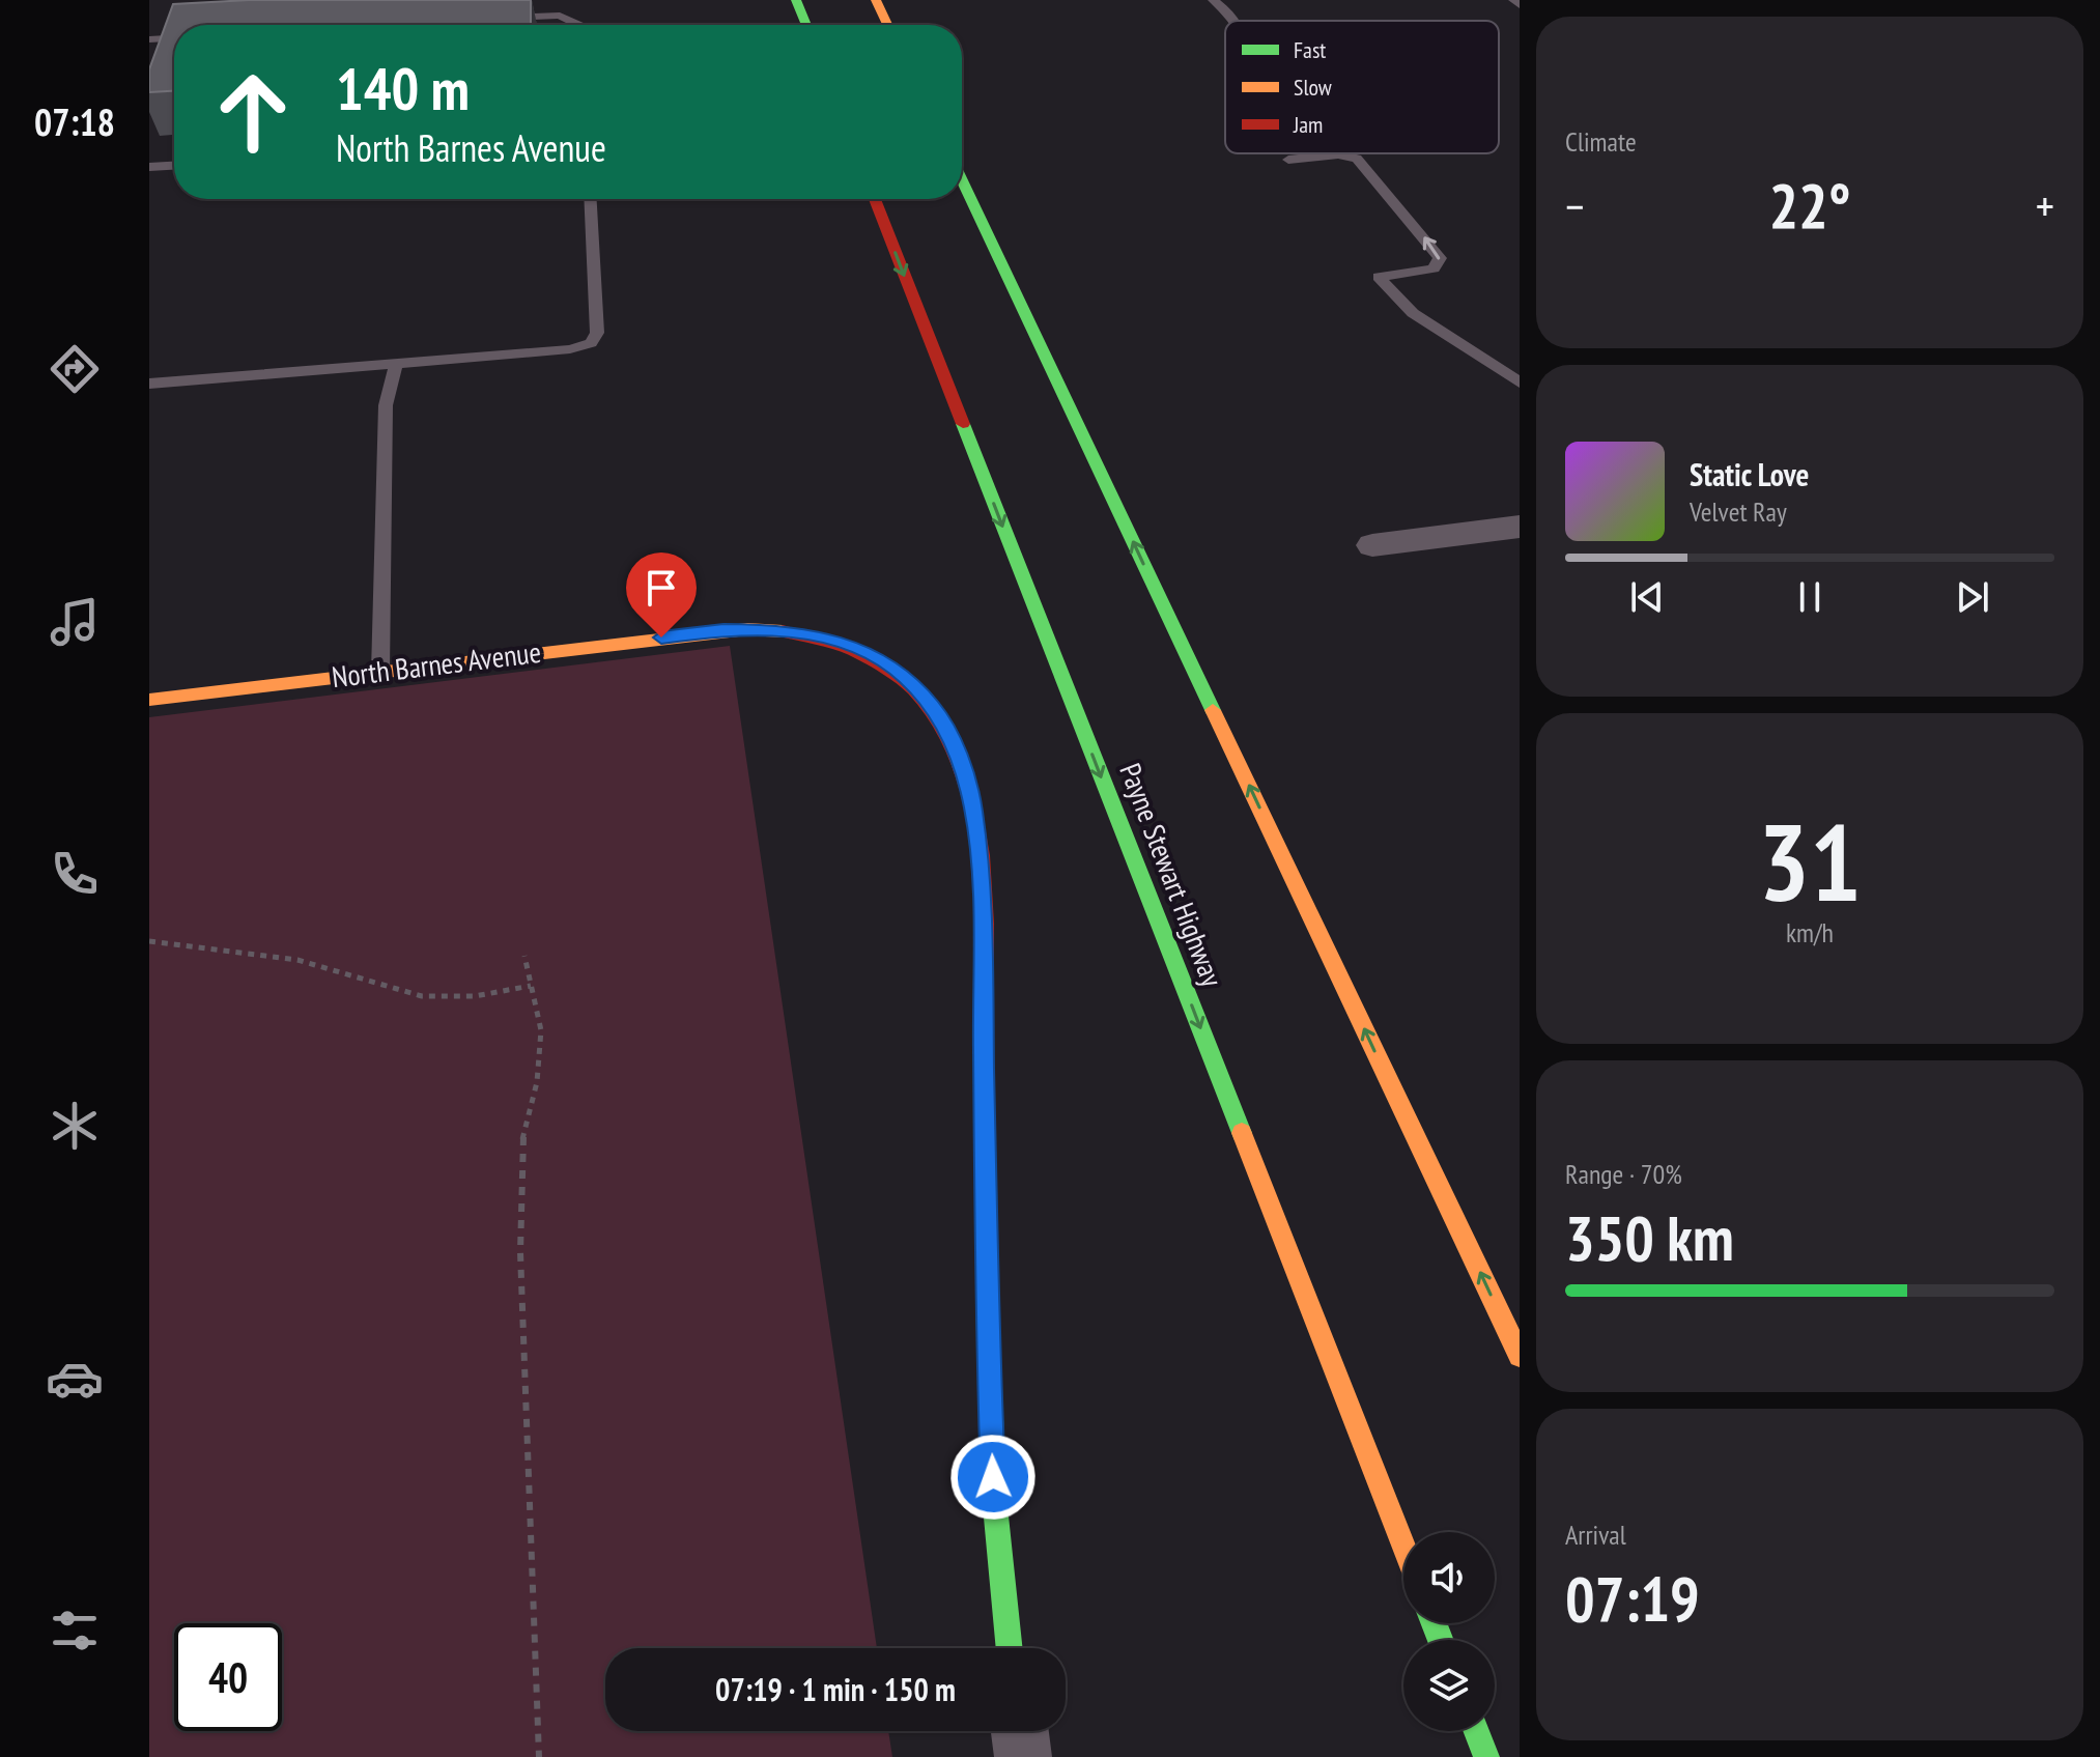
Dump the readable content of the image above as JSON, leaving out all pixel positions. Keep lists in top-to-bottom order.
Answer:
{
  "streets": {
    "main road": ["North Barnes Avenue", "Payne Stewart Highway"]
  },
  "legend": ["Fast", "Slow", "Jam"],
  "page": {
    "tabs": "07:18",
    "tile": [
      "Climate",
      ["31", "km/h"],
      ["Range · 70%", "350 km"],
      ["Arrival", "07:19"]
    ],
    "turn": ["140 m", "North Barnes Avenue"],
    "heat": ["−", "22°", "+"],
    "song": ["Static Love", "Velvet Ray"],
    "limit": "40",
    "trip": "07:19 · 1 min · 150 m"
  }
}
